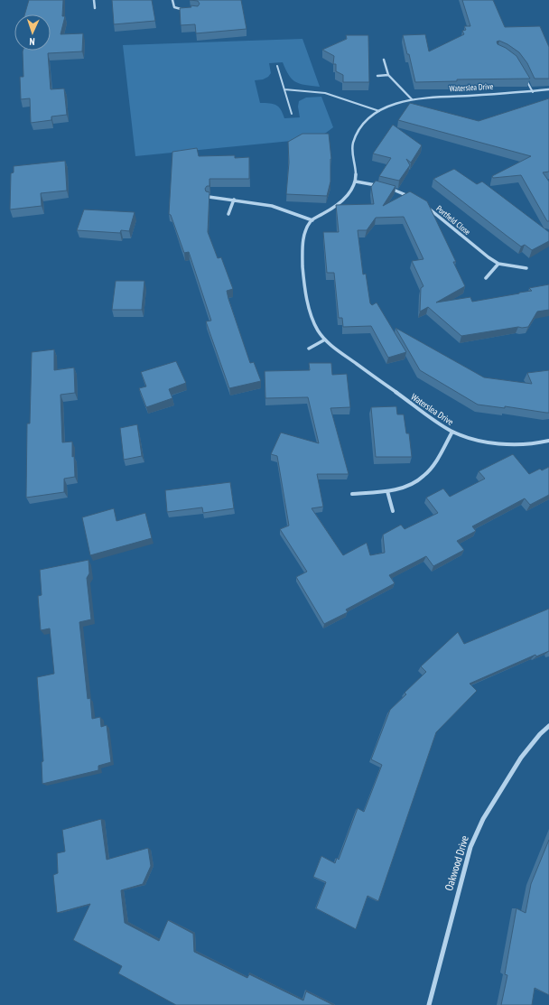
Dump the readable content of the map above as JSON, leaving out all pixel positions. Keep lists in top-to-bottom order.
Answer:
{
  "streets": {
    "street": ["Waterslea Drive", "Portfield Close", "Oakwood Drive"]
  },
  "north": "bottom"
}
